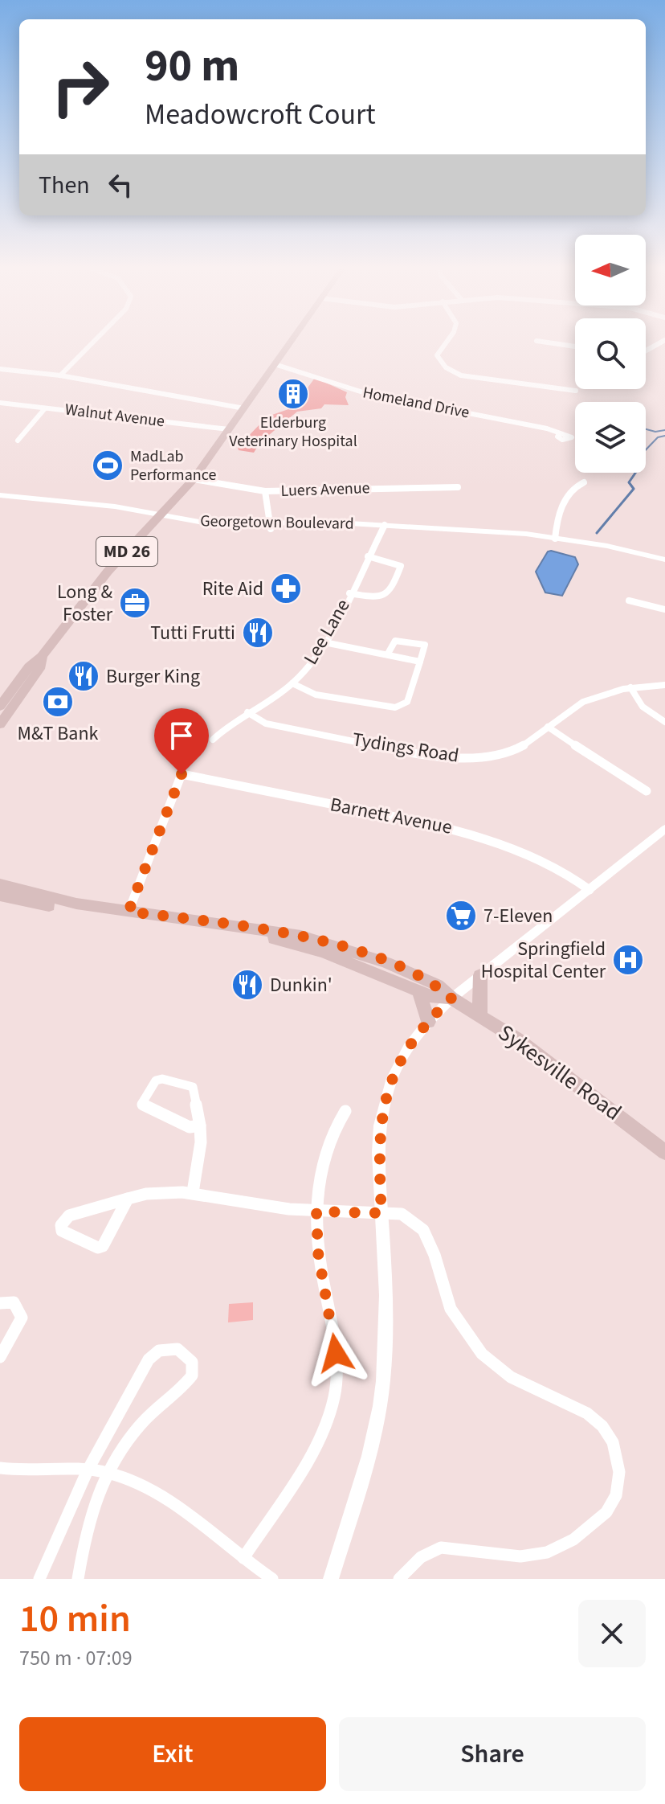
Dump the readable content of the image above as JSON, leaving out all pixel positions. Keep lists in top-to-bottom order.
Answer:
{
  "streets": {
    "main road": ["MD 26", "Sykesville Road"],
    "street": [
      "Homeland Drive",
      "Walnut Avenue",
      "Luers Avenue",
      "Georgetown Boulevard",
      "Lee Lane",
      "Tydings Road",
      "Barnett Avenue"
    ]
  },
  "crossings": [
    ["Homeland Drive", "MD 26"],
    ["Walnut Avenue", "MD 26"],
    ["Luers Avenue", "MD 26"],
    ["Georgetown Boulevard", "MD 26"],
    ["Georgetown Boulevard", "Lee Lane"],
    ["Lee Lane", "Tydings Road"],
    ["Barnett Avenue", "Sykesville Road"]
  ],
  "places": {
    "building": ["Elderburg Veterinary Hospital"],
    "sports": ["MadLab Performance"],
    "pharmacy": ["Rite Aid"],
    "office": ["Long & Foster"],
    "restaurant": ["Tutti Frutti", "Burger King", "Dunkin'"],
    "bank": ["M&T Bank"],
    "supermarket": ["7-Eleven"],
    "hospital": ["Springfield Hospital Center"]
  },
  "north": "left",
  "page": {
    "turn": ["90 m", "Meadowcroft Court"],
    "then": "Then",
    "heading": ["10 min", "750 m · 07:09"],
    "buttons": ["Exit", "Share"]
  }
}
